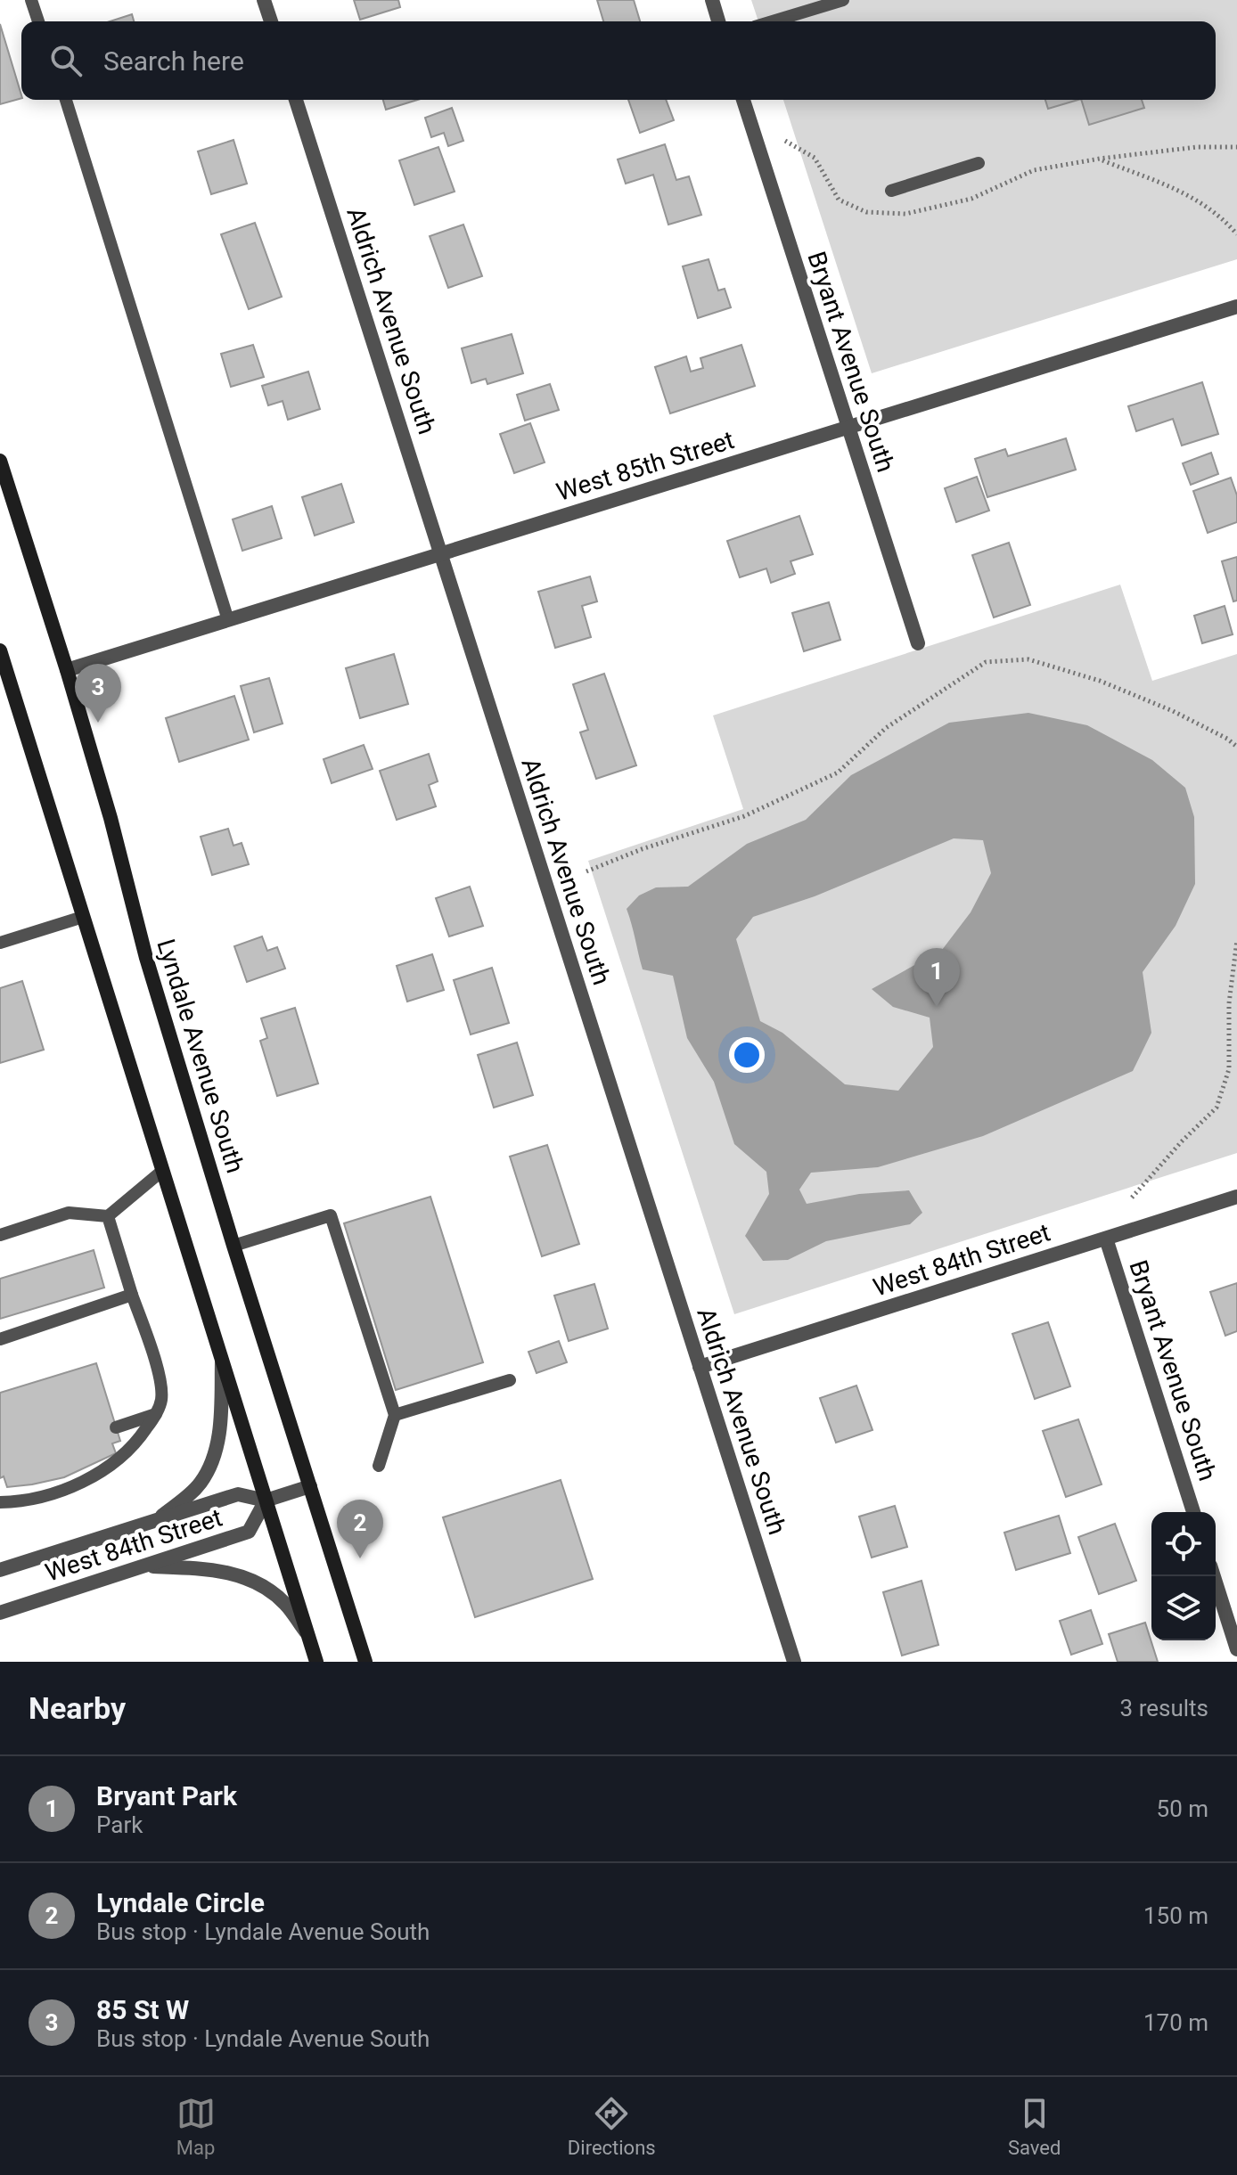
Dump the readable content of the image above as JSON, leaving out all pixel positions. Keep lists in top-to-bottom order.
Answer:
{
  "streets": {
    "main road": ["Lyndale Avenue South"],
    "street": [
      "Aldrich Avenue South",
      "Bryant Avenue South",
      "West 85th Street",
      "West 84th Street"
    ]
  },
  "crossings": [
    ["Aldrich Avenue South", "West 85th Street"],
    ["Aldrich Avenue South", "West 84th Street"],
    ["Bryant Avenue South", "West 85th Street"],
    ["Bryant Avenue South", "West 84th Street"],
    ["West 85th Street", "Lyndale Avenue South"],
    ["Lyndale Avenue South", "West 84th Street"]
  ],
  "page": {
    "search": "Search here",
    "pins": ["3", "1", "2"],
    "heading": ["Nearby", "3 results"],
    "list": [
      {
        "mark": "1",
        "name": "Bryant Park",
        "note": "Park",
        "value": "50 m"
      },
      {
        "mark": "2",
        "name": "Lyndale Circle",
        "note": "Bus stop · Lyndale Avenue South",
        "value": "150 m"
      },
      {
        "mark": "3",
        "name": "85 St W",
        "note": "Bus stop · Lyndale Avenue South",
        "value": "170 m"
      }
    ],
    "nav": ["Map", "Directions", "Saved"]
  }
}
